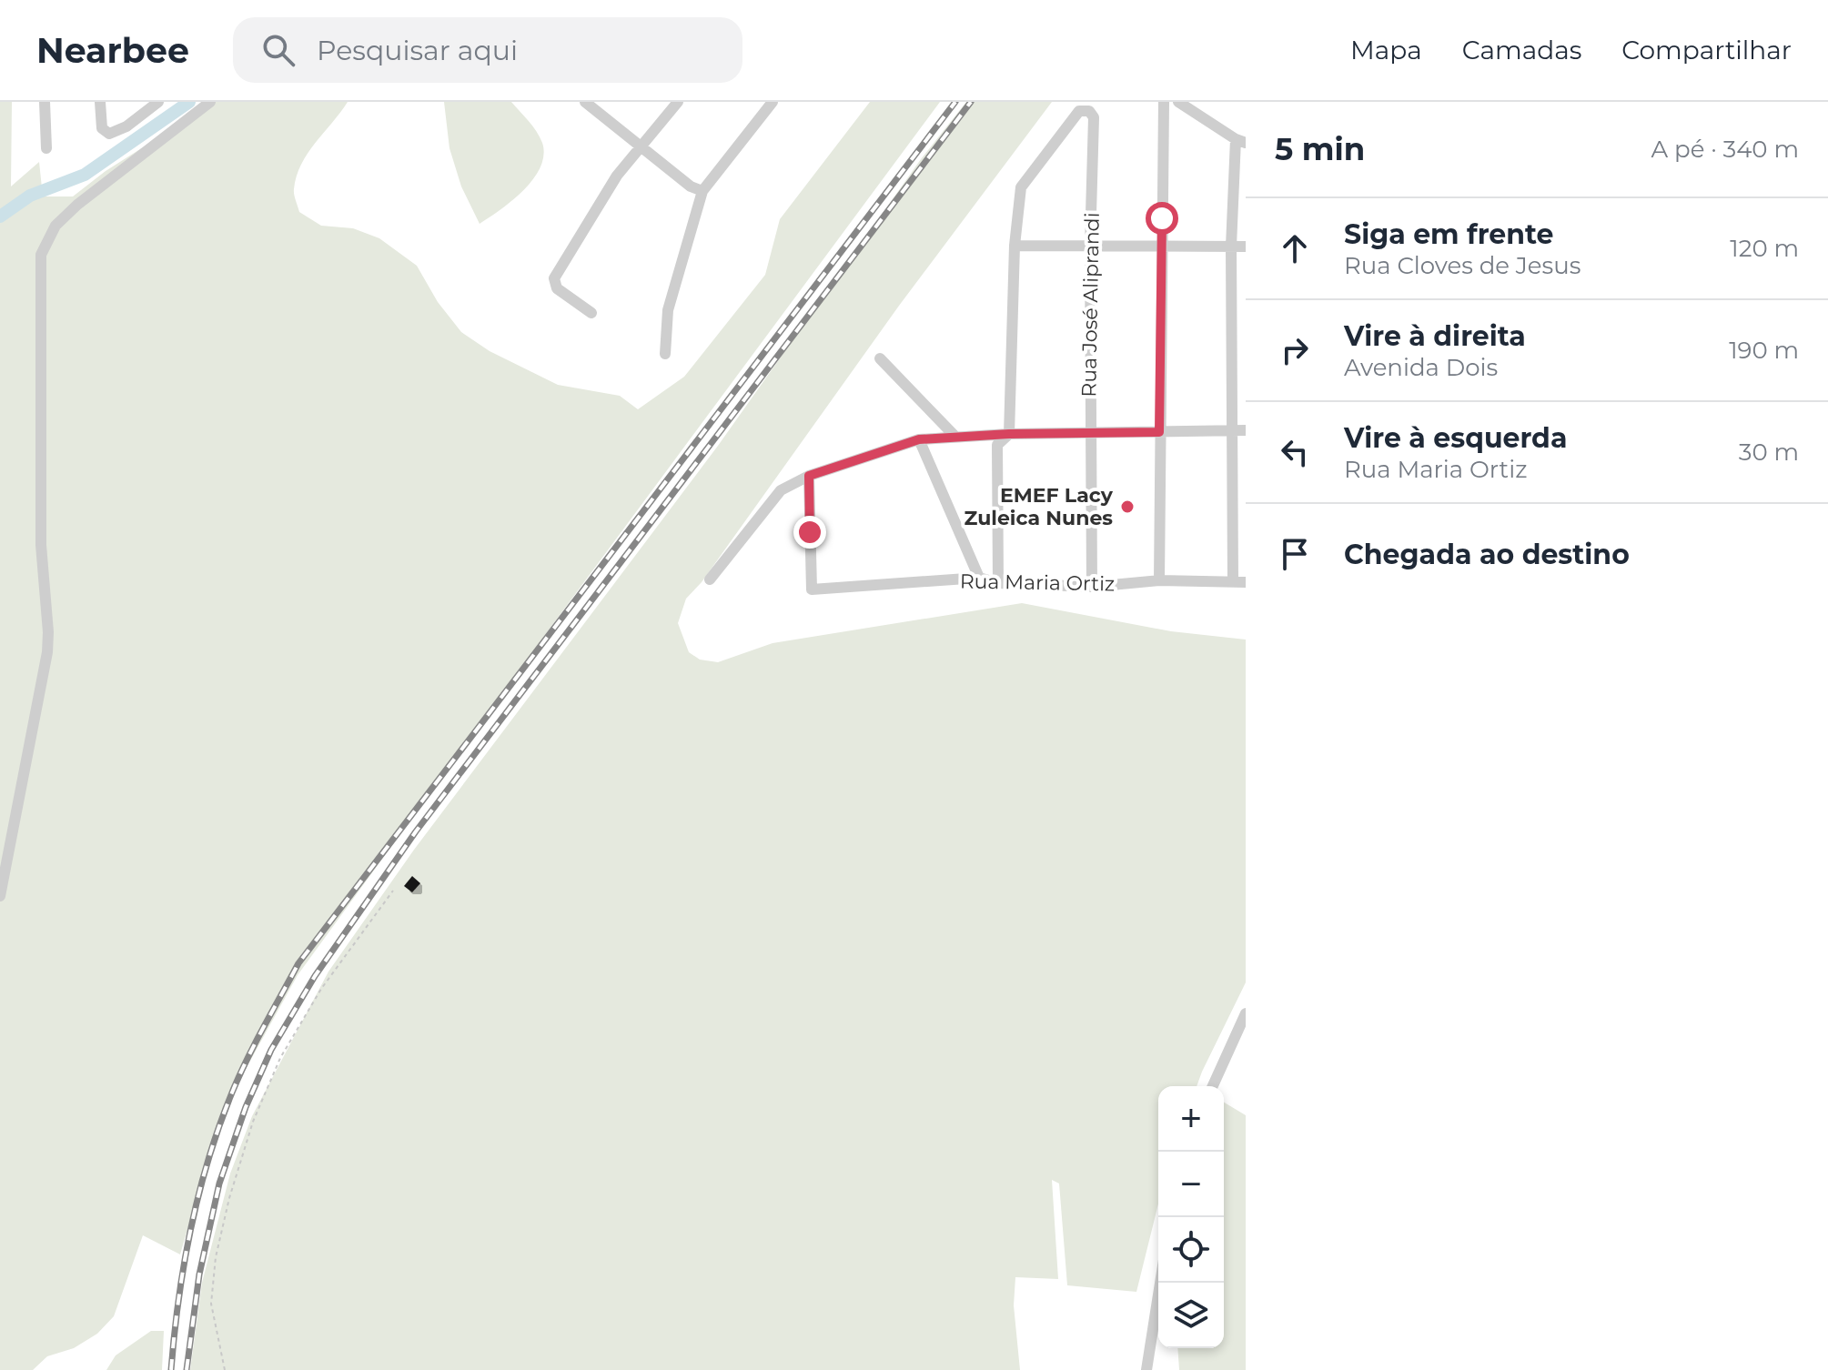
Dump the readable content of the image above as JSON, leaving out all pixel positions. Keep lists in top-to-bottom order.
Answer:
{
  "streets": {
    "street": ["Rua José Aliprandi", "Rua Maria Ortiz"]
  },
  "crossings": [
    ["Rua José Aliprandi", "Rua Maria Ortiz"]
  ],
  "places": ["EMEF Lacy Zuleica Nunes"],
  "page": {
    "header": "Nearbee",
    "search": "Pesquisar aqui",
    "nav": ["Mapa", "Camadas", "Compartilhar"],
    "heading": ["5 min", "A pé · 340 m"],
    "list": [
      ["Siga em frente", "Rua Cloves de Jesus", "120 m"],
      ["Vire à direita", "Avenida Dois", "190 m"],
      ["Vire à esquerda", "Rua Maria Ortiz", "30 m"],
      "Chegada ao destino"
    ],
    "map_buttons": ["+", "−"]
  }
}
